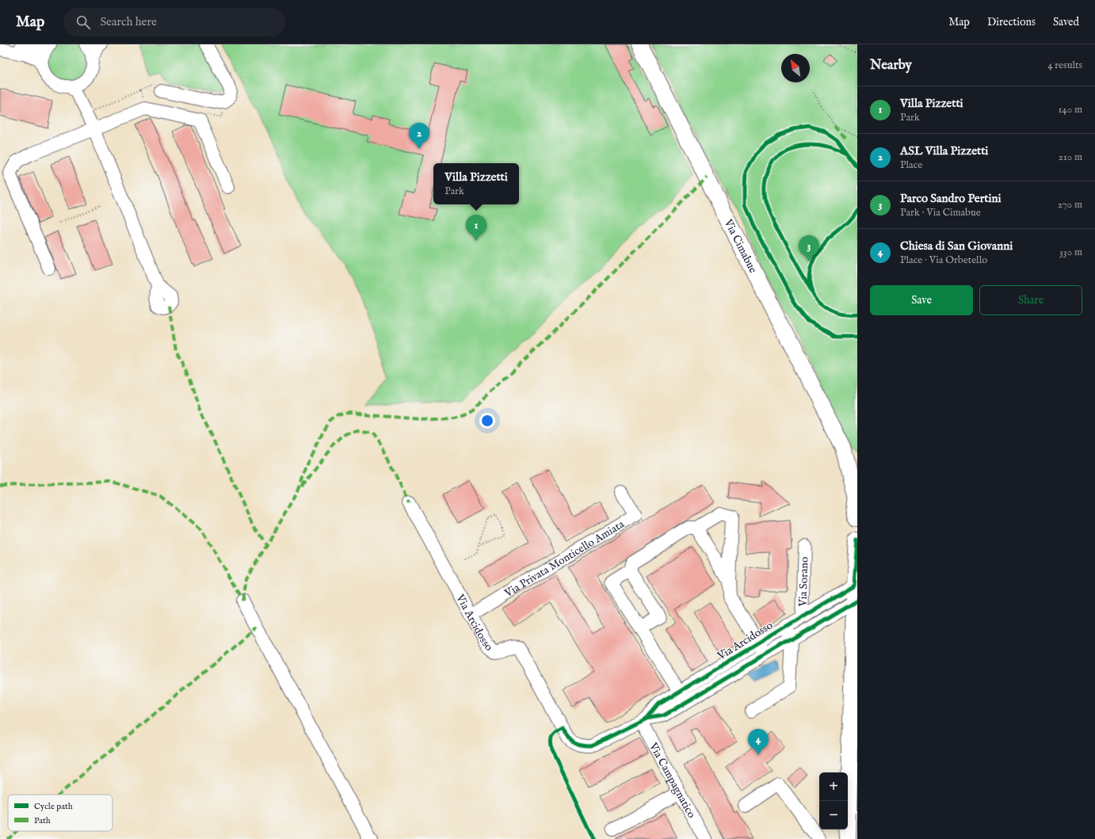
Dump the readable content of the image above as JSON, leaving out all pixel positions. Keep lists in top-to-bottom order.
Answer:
{
  "streets": {
    "main road": ["Via Cimabue"],
    "street": [
      "Via Privata Monticello Amiata",
      "Via Sorano",
      "Via Arcidosso",
      "Via Campagnatico"
    ]
  },
  "crossings": [
    ["Via Privata Monticello Amiata", "Via Arcidosso"],
    ["Via Sorano", "Via Arcidosso"],
    ["Via Arcidosso", "Via Campagnatico"]
  ],
  "legend": ["Cycle path", "Path"],
  "north": "top left",
  "page": {
    "header": "Map",
    "search": "Search here",
    "nav": ["Map", "Directions", "Saved"],
    "heading": ["Nearby", "4 results"],
    "list": [
      {
        "mark": "1",
        "name": "Villa Pizzetti",
        "note": "Park",
        "value": "140 m"
      },
      {
        "mark": "2",
        "name": "ASL Villa Pizzetti",
        "note": "Place",
        "value": "210 m"
      },
      {
        "mark": "3",
        "name": "Parco Sandro Pertini",
        "note": "Park · Via Cimabue",
        "value": "270 m"
      },
      {
        "mark": "4",
        "name": "Chiesa di San Giovanni",
        "note": "Place · Via Orbetello",
        "value": "330 m"
      }
    ],
    "pins": [
      "2",
      "1",
      "3",
      "4"
    ],
    "popup": ["Villa Pizzetti", "Park"],
    "buttons": ["Save", "Share"],
    "map_buttons": ["+", "−"]
  }
}
